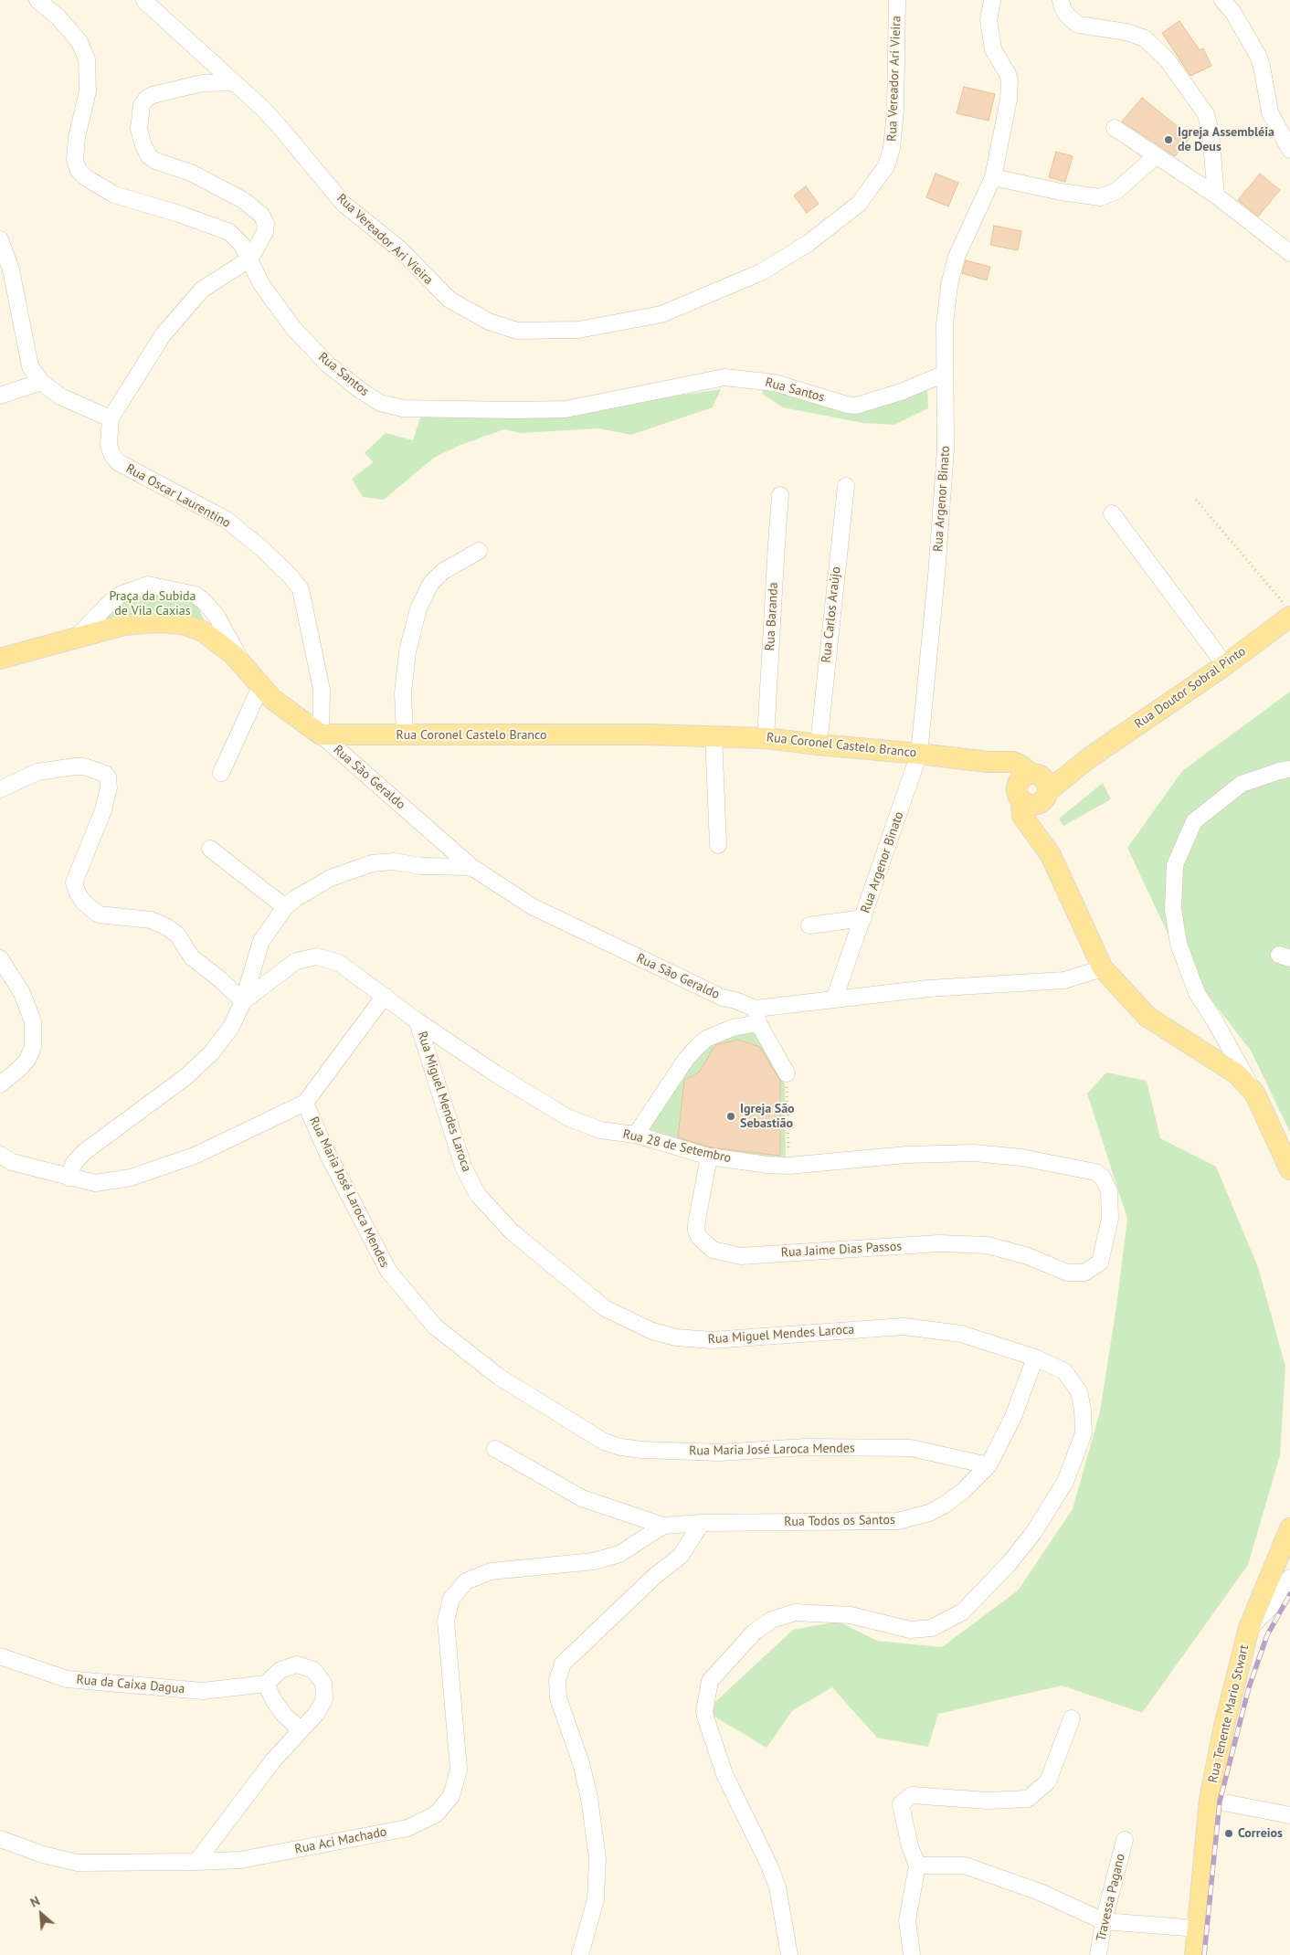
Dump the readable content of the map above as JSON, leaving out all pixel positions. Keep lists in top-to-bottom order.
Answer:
{
  "streets": {
    "main road": ["Rua Doutor Sobral Pinto", "Rua Coronel Castelo Branco", "Rua Tenente Mario Stwart"],
    "street": [
      "Rua Vereador Ari Vieira",
      "Rua Santos",
      "Rua Oscar Laurentino",
      "Rua Argenor Binato",
      "Rua Carlos Araújo",
      "Rua Baranda",
      "Rua São Geraldo",
      "Rua Miguel Mendes Laroca",
      "Rua 28 de Setembro",
      "Rua Maria José Laroca Mendes",
      "Rua Jaime Dias Passos",
      "Rua Todos os Santos",
      "Rua da Caixa Dagua",
      "Rua Aci Machado",
      "Travessa Pagano"
    ]
  },
  "crossings": [
    ["Rua Vereador Ari Vieira", "Rua Oscar Laurentino"],
    ["Rua Santos", "Rua Oscar Laurentino"],
    ["Rua Santos", "Rua Argenor Binato"],
    ["Rua Oscar Laurentino", "Rua Coronel Castelo Branco"],
    ["Rua Oscar Laurentino", "Rua São Geraldo"],
    ["Rua Argenor Binato", "Rua Coronel Castelo Branco"],
    ["Rua Argenor Binato", "Rua São Geraldo"],
    ["Rua Carlos Araújo", "Rua Coronel Castelo Branco"],
    ["Rua Baranda", "Rua Coronel Castelo Branco"],
    ["Rua Doutor Sobral Pinto", "Rua Coronel Castelo Branco"],
    ["Rua Coronel Castelo Branco", "Rua São Geraldo"],
    ["Rua Miguel Mendes Laroca", "Rua 28 de Setembro"],
    ["Rua Miguel Mendes Laroca", "Rua Todos os Santos"],
    ["Rua 28 de Setembro", "Rua Maria José Laroca Mendes"],
    ["Rua 28 de Setembro", "Rua Jaime Dias Passos"],
    ["Rua Maria José Laroca Mendes", "Rua Todos os Santos"],
    ["Rua Todos os Santos", "Rua Aci Machado"]
  ],
  "parks": ["Praça da Subida de Vila Caxias"],
  "places": ["Igreja Assembléia de Deus", "Igreja São Sebastião", "Correios"],
  "north": "top left"
}
